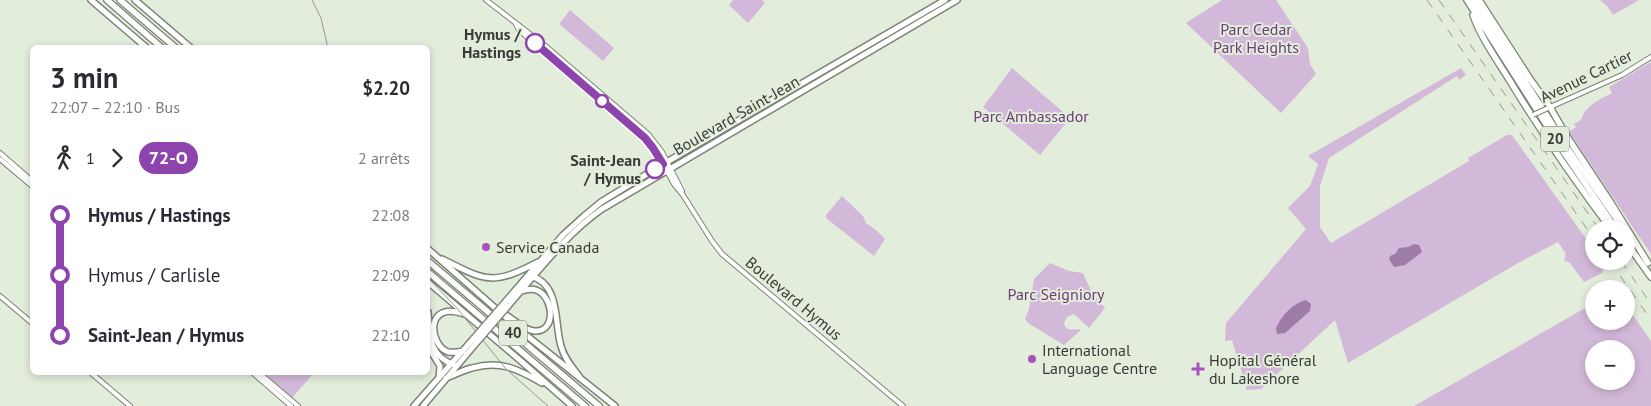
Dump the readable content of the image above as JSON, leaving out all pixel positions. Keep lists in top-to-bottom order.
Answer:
{
  "streets": {
    "highway": ["20", "40"],
    "main road": ["Boulevard Saint-Jean"],
    "street": ["Avenue Cartier", "Boulevard Hymus"]
  },
  "crossings": [
    ["Boulevard Saint-Jean", "Boulevard Hymus"]
  ],
  "parks": ["Parc Cedar Park Heights", "Parc Ambassador", "Parc Seigniory"],
  "places": {
    "other": [
      "Hymus / Hastings",
      "Saint-Jean / Hymus",
      "Service Canada",
      "International Language Centre"
    ],
    "health": ["Hopital Général du Lakeshore"]
  },
  "lines": ["bus line 72-O"],
  "page": {
    "heading": ["3 min", "22:07 – 22:10 · Bus", "$2.20"],
    "legs": ["1", "72-O", "2 arrêts"],
    "list": [
      {
        "name": "Hymus / Hastings",
        "value": "22:08"
      },
      {
        "name": "Hymus / Carlisle",
        "value": "22:09"
      },
      {
        "name": "Saint-Jean / Hymus",
        "value": "22:10"
      }
    ],
    "map_buttons": ["+", "−"]
  }
}
